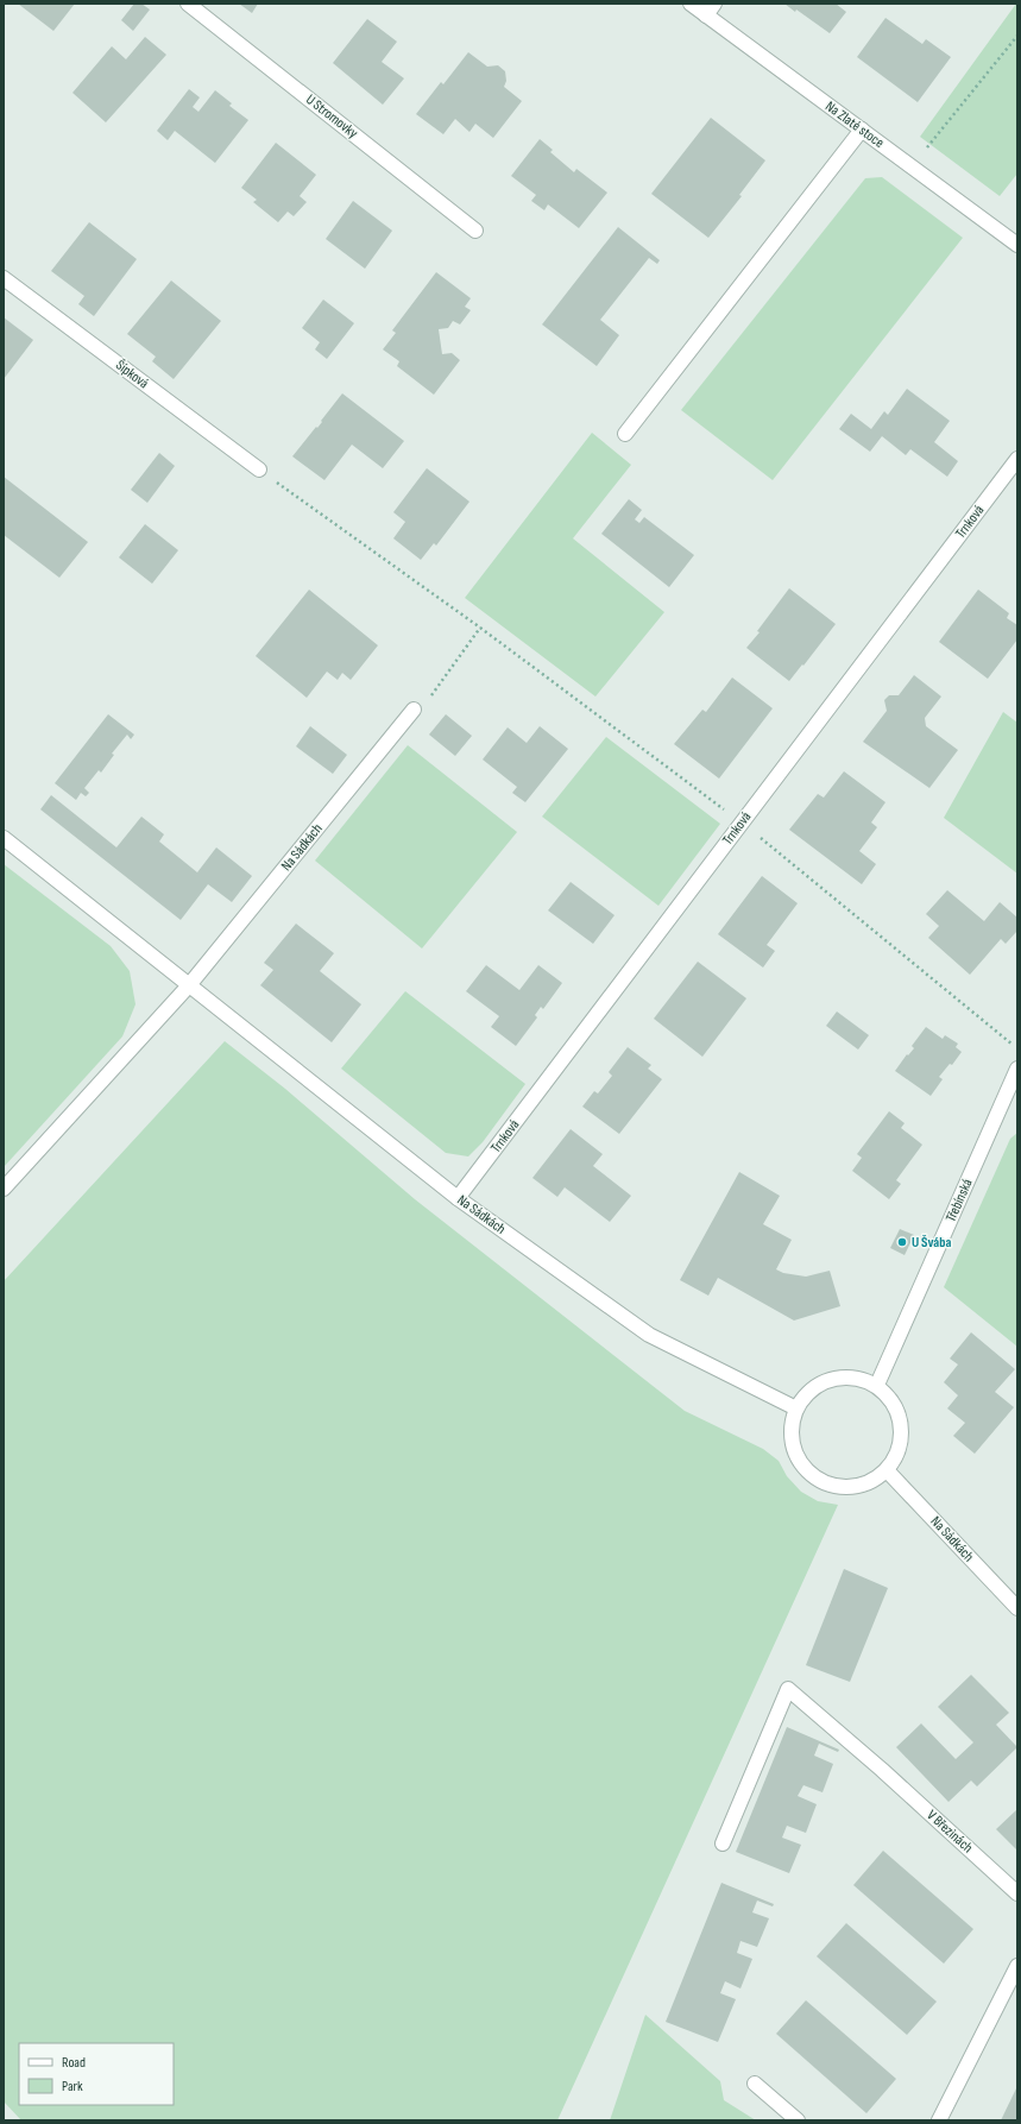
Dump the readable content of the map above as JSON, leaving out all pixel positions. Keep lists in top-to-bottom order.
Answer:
{
  "streets": {
    "street": [
      "U Stromovky",
      "Na Zlaté stoce",
      "Šípková",
      "Trnková",
      "Na Sádkách",
      "Třebínská",
      "V Březinách"
    ]
  },
  "crossings": [
    ["Trnková", "Na Sádkách"],
    ["Na Sádkách", "Třebínská"]
  ],
  "places": ["U Švába"],
  "legend": ["Road", "Park"]
}
